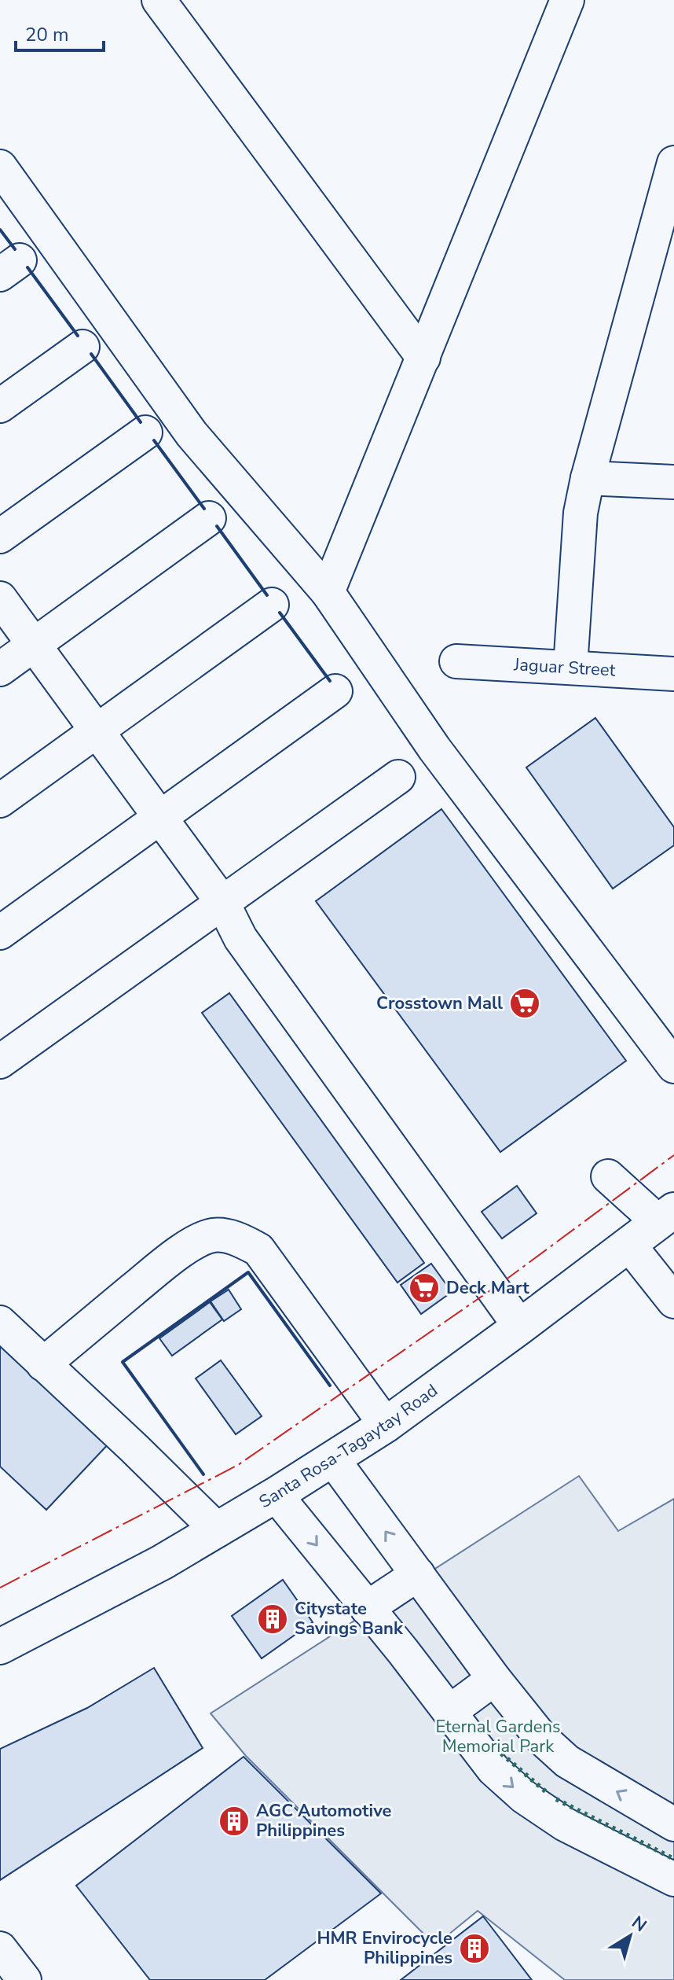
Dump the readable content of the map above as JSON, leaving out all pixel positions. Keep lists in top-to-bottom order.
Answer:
{
  "streets": {
    "main road": ["Santa Rosa-Tagaytay Road"],
    "street": ["Jaguar Street"]
  },
  "parks": ["Eternal Gardens Memorial Park"],
  "places": {
    "supermarket": ["Crosstown Mall", "Deck Mart"],
    "building": ["Citystate Savings Bank", "AGC Automotive Philippines", "HMR Envirocycle Philippines"]
  },
  "scale_bar": "20 m",
  "north": "top right"
}
